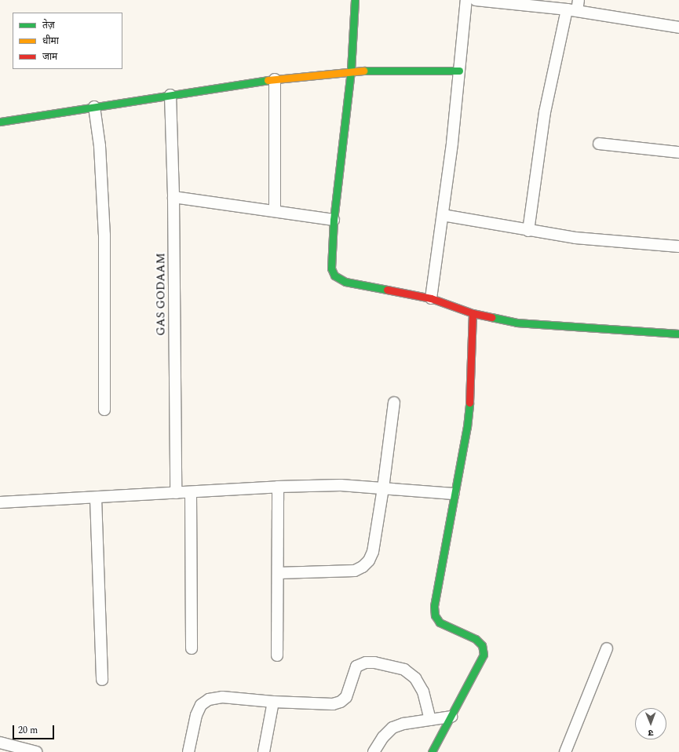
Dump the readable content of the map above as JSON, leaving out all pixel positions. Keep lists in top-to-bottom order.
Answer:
{
  "streets": {
    "street": ["GAS GODAAM"]
  },
  "legend": ["तेज़", "धीमा", "जाम"],
  "scale_bar": "20 m",
  "north": "bottom"
}
